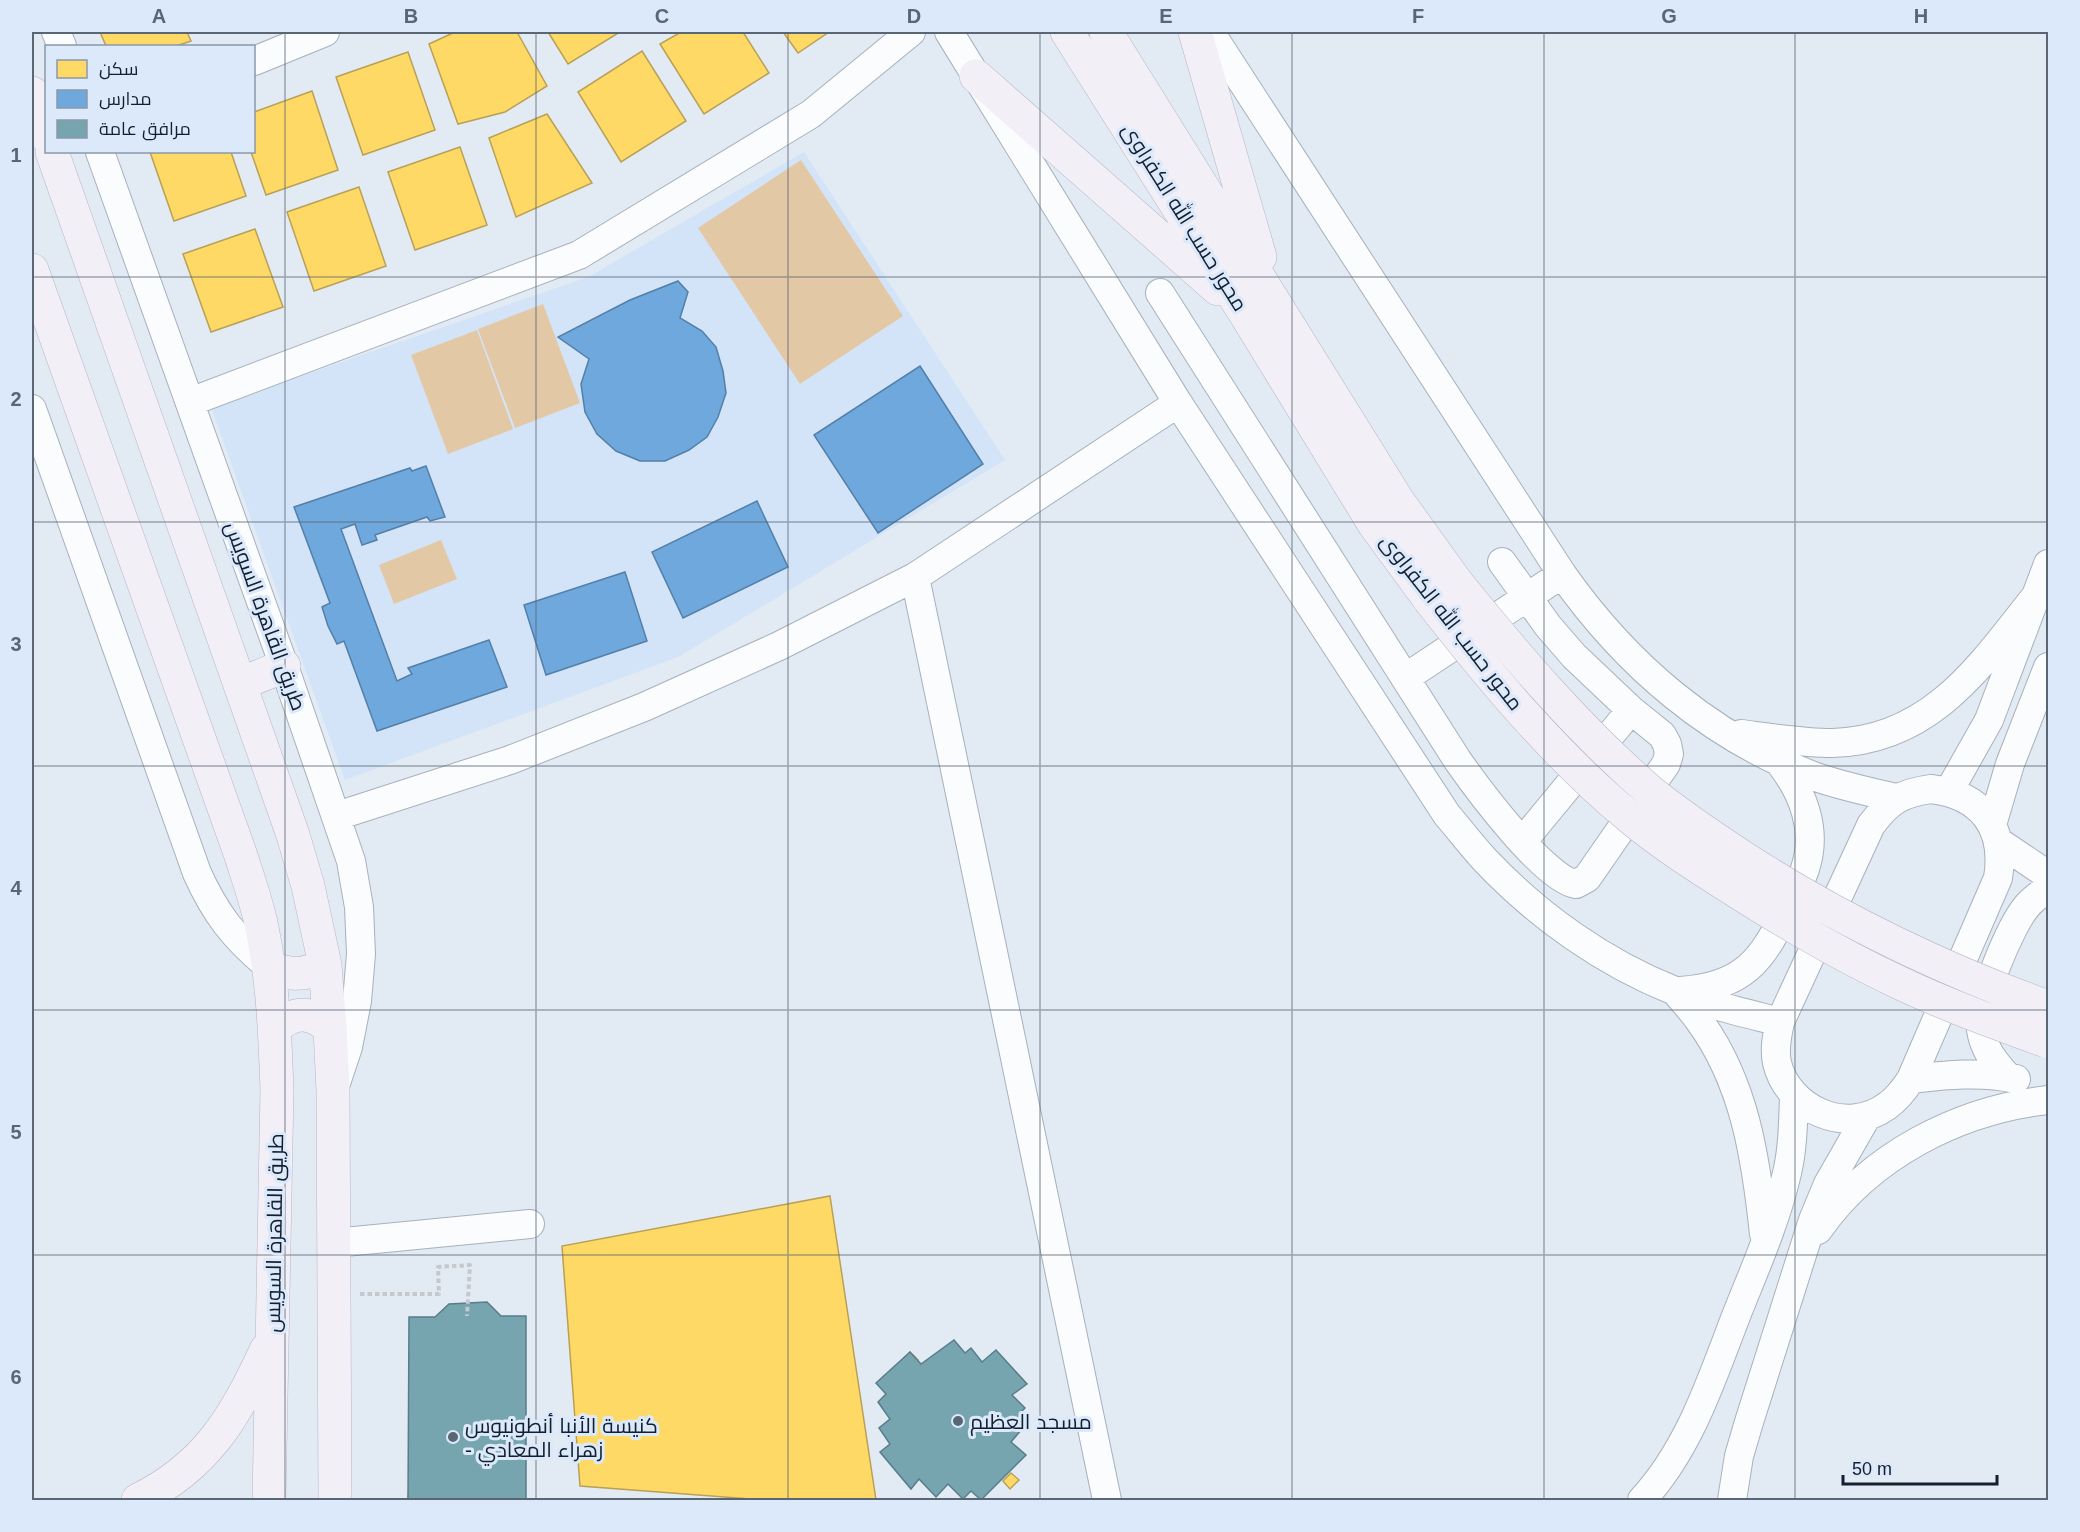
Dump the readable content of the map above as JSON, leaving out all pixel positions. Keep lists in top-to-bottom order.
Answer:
{
  "streets": {
    "main road": ["محور حسب الله الكفراوى", "طريق القاهرة السويس"]
  },
  "places": ["مسجد العظيم", "كنيسة الأنبا أنطونيوس - زهراء المعادي"],
  "legend": ["سكن", "مدارس", "مرافق عامة"],
  "scale_bar": "50 m",
  "grid": {
    "columns": [
      "A",
      "B",
      "C",
      "D",
      "E",
      "F",
      "G",
      "H"
    ],
    "rows": [
      "1",
      "2",
      "3",
      "4",
      "5",
      "6"
    ]
  }
}
